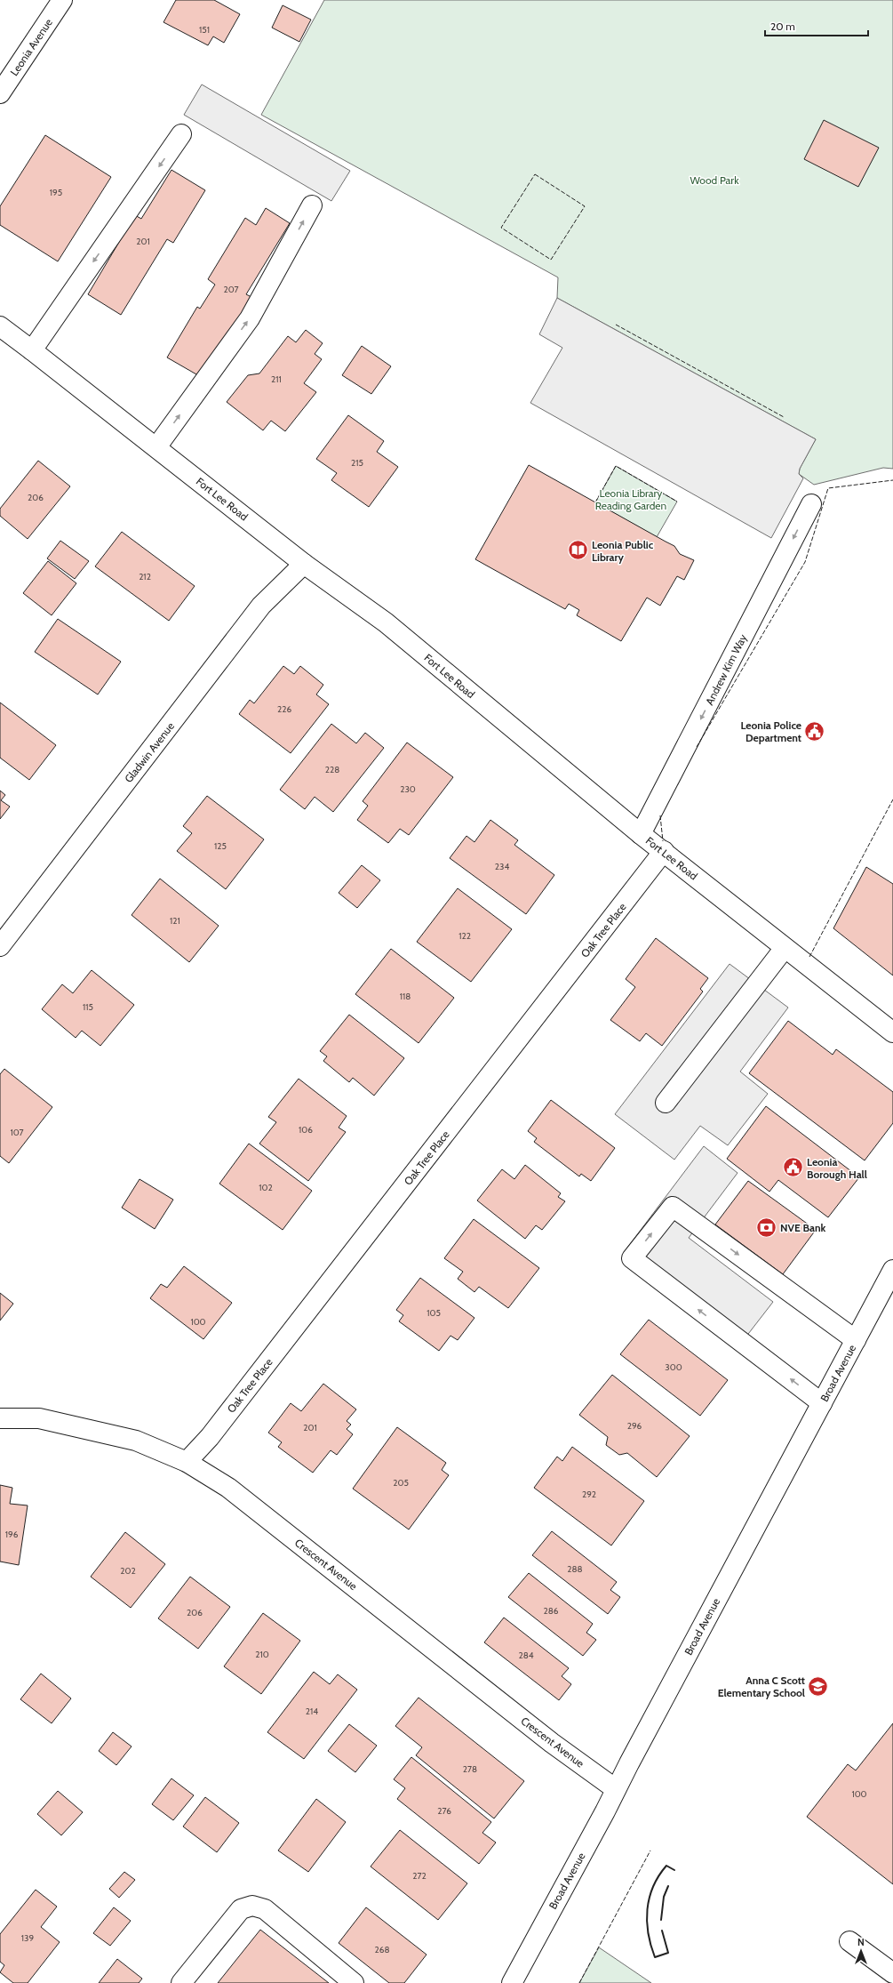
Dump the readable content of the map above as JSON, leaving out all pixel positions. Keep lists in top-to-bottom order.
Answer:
{
  "streets": {
    "street": [
      "Leonia Avenue",
      "Fort Lee Road",
      "Andrew Kim Way",
      "Gladwin Avenue",
      "Oak Tree Place",
      "Broad Avenue",
      "Crescent Avenue"
    ]
  },
  "crossings": [
    ["Fort Lee Road", "Andrew Kim Way"],
    ["Fort Lee Road", "Gladwin Avenue"],
    ["Fort Lee Road", "Oak Tree Place"],
    ["Oak Tree Place", "Crescent Avenue"],
    ["Broad Avenue", "Crescent Avenue"]
  ],
  "one_way": ["Andrew Kim Way"],
  "parks": ["Wood Park", "Leonia Library Reading Garden"],
  "places": {
    "library": ["Leonia Public Library"],
    "public building": ["Leonia Police Department", "Leonia Borough Hall"],
    "bank": ["NVE Bank"],
    "school or university": ["Anna C Scott Elementary School"]
  },
  "house_numbers": [
    "151",
    "195",
    "201",
    "207",
    "211",
    "215",
    "206",
    "212",
    "226",
    "228",
    "230",
    "125",
    "234",
    "121",
    "122",
    "118",
    "115",
    "106",
    "107",
    "102",
    "105",
    "100",
    "300",
    "296",
    "201",
    "205",
    "292",
    "196",
    "288",
    "202",
    "286",
    "206",
    "210",
    "284",
    "214",
    "278",
    "100",
    "276",
    "272",
    "139",
    "268"
  ],
  "scale_bar": "20 m",
  "north": "top"
}
